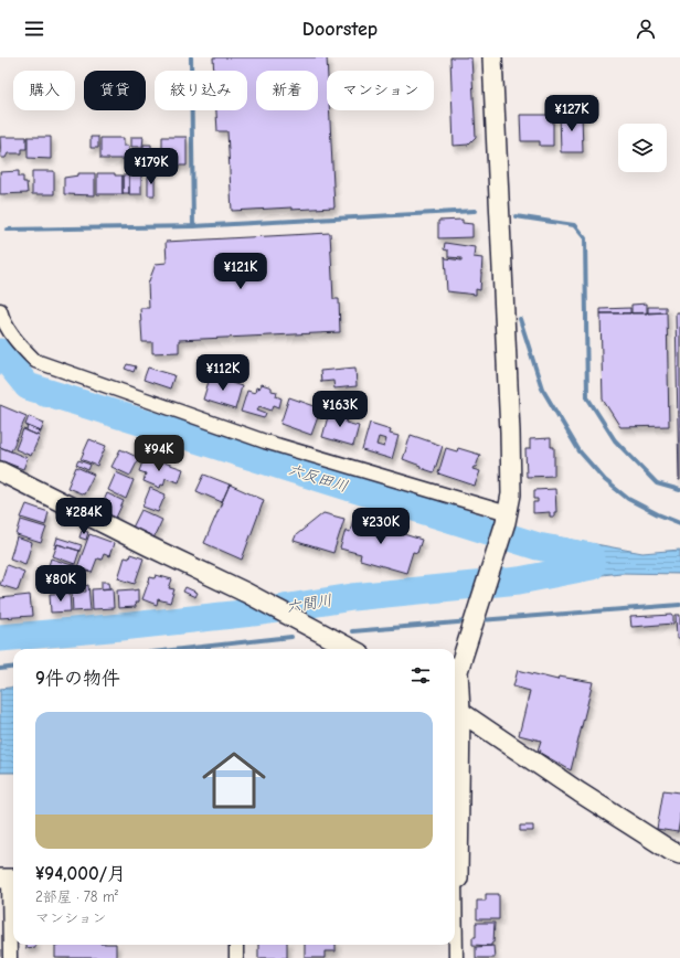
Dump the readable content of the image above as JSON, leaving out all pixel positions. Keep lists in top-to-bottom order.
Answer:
{
  "water": ["六反田川", "六間川"],
  "page": {
    "header": "Doorstep",
    "chip": [
      "購入",
      "賃貸",
      "絞り込み",
      "新着",
      "マンション"
    ],
    "price": [
      "¥127K",
      "¥179K",
      "¥121K",
      "¥112K",
      "¥163K",
      "¥94K",
      "¥284K",
      "¥230K",
      "¥80K"
    ],
    "heading": "9件の物件",
    "list": [
      {
        "name": "¥94,000/月",
        "note": "2部屋 · 78 m² · マンション"
      }
    ]
  }
}
